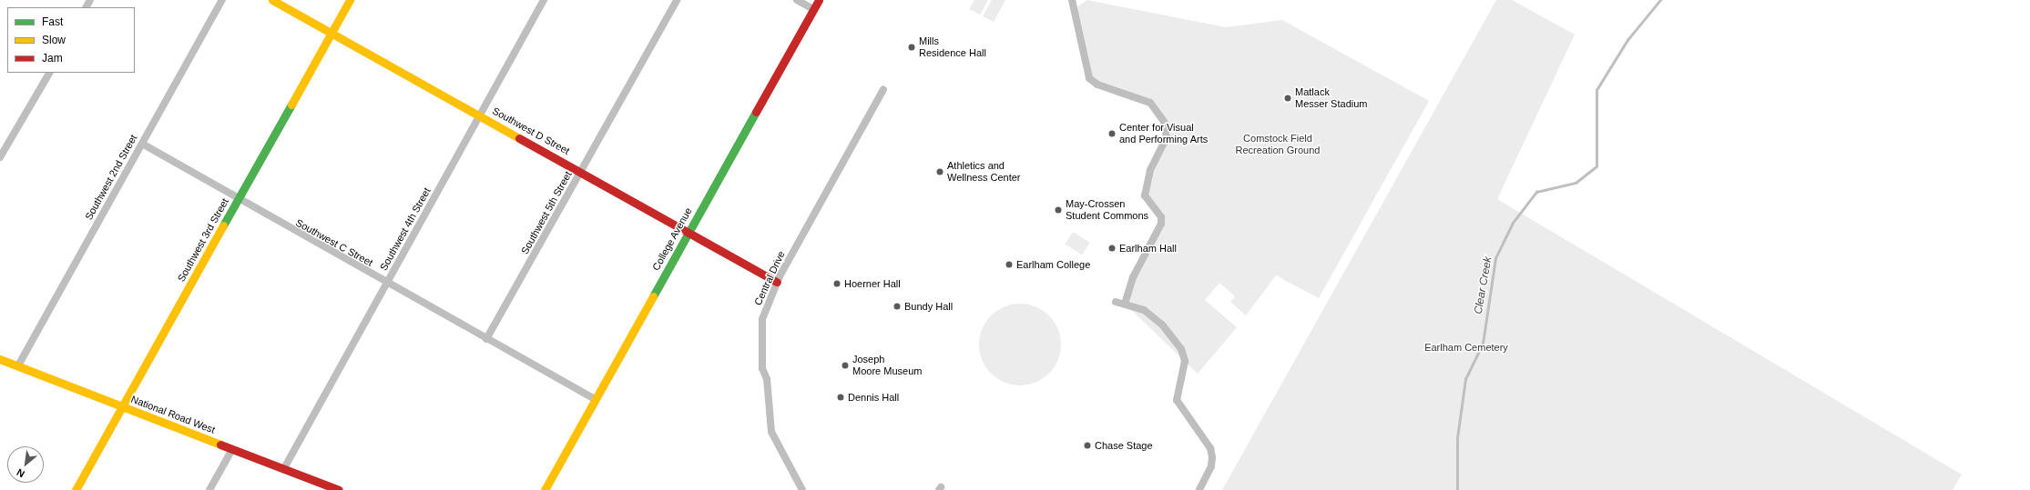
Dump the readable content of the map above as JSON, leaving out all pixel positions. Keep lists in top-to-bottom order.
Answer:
{
  "streets": {
    "street": [
      "Southwest D Street",
      "Southwest 2nd Street",
      "Southwest 5th Street",
      "Southwest 4th Street",
      "College Avenue",
      "Southwest 3rd Street",
      "Southwest C Street",
      "Central Drive",
      "National Road West"
    ]
  },
  "crossings": [
    ["Southwest D Street", "Southwest 5th Street"],
    ["Southwest D Street", "Southwest 4th Street"],
    ["Southwest D Street", "College Avenue"],
    ["Southwest D Street", "Southwest 3rd Street"],
    ["Southwest D Street", "Central Drive"],
    ["Southwest 2nd Street", "Southwest C Street"],
    ["Southwest 2nd Street", "National Road West"],
    ["Southwest 5th Street", "Southwest C Street"],
    ["Southwest 4th Street", "Southwest C Street"],
    ["Southwest 4th Street", "National Road West"],
    ["College Avenue", "Southwest C Street"],
    ["Southwest 3rd Street", "Southwest C Street"],
    ["Southwest 3rd Street", "National Road West"]
  ],
  "water": ["Clear Creek"],
  "parks": ["Comstock Field Recreation Ground", "Earlham Cemetery"],
  "places": [
    "Mills Residence Hall",
    "Matlack Messer Stadium",
    "Center for Visual and Performing Arts",
    "Athletics and Wellness Center",
    "May-Crossen Student Commons",
    "Earlham Hall",
    "Earlham College",
    "Hoerner Hall",
    "Bundy Hall",
    "Joseph Moore Museum",
    "Dennis Hall",
    "Chase Stage"
  ],
  "legend": ["Fast", "Slow", "Jam"],
  "north": "bottom left"
}
